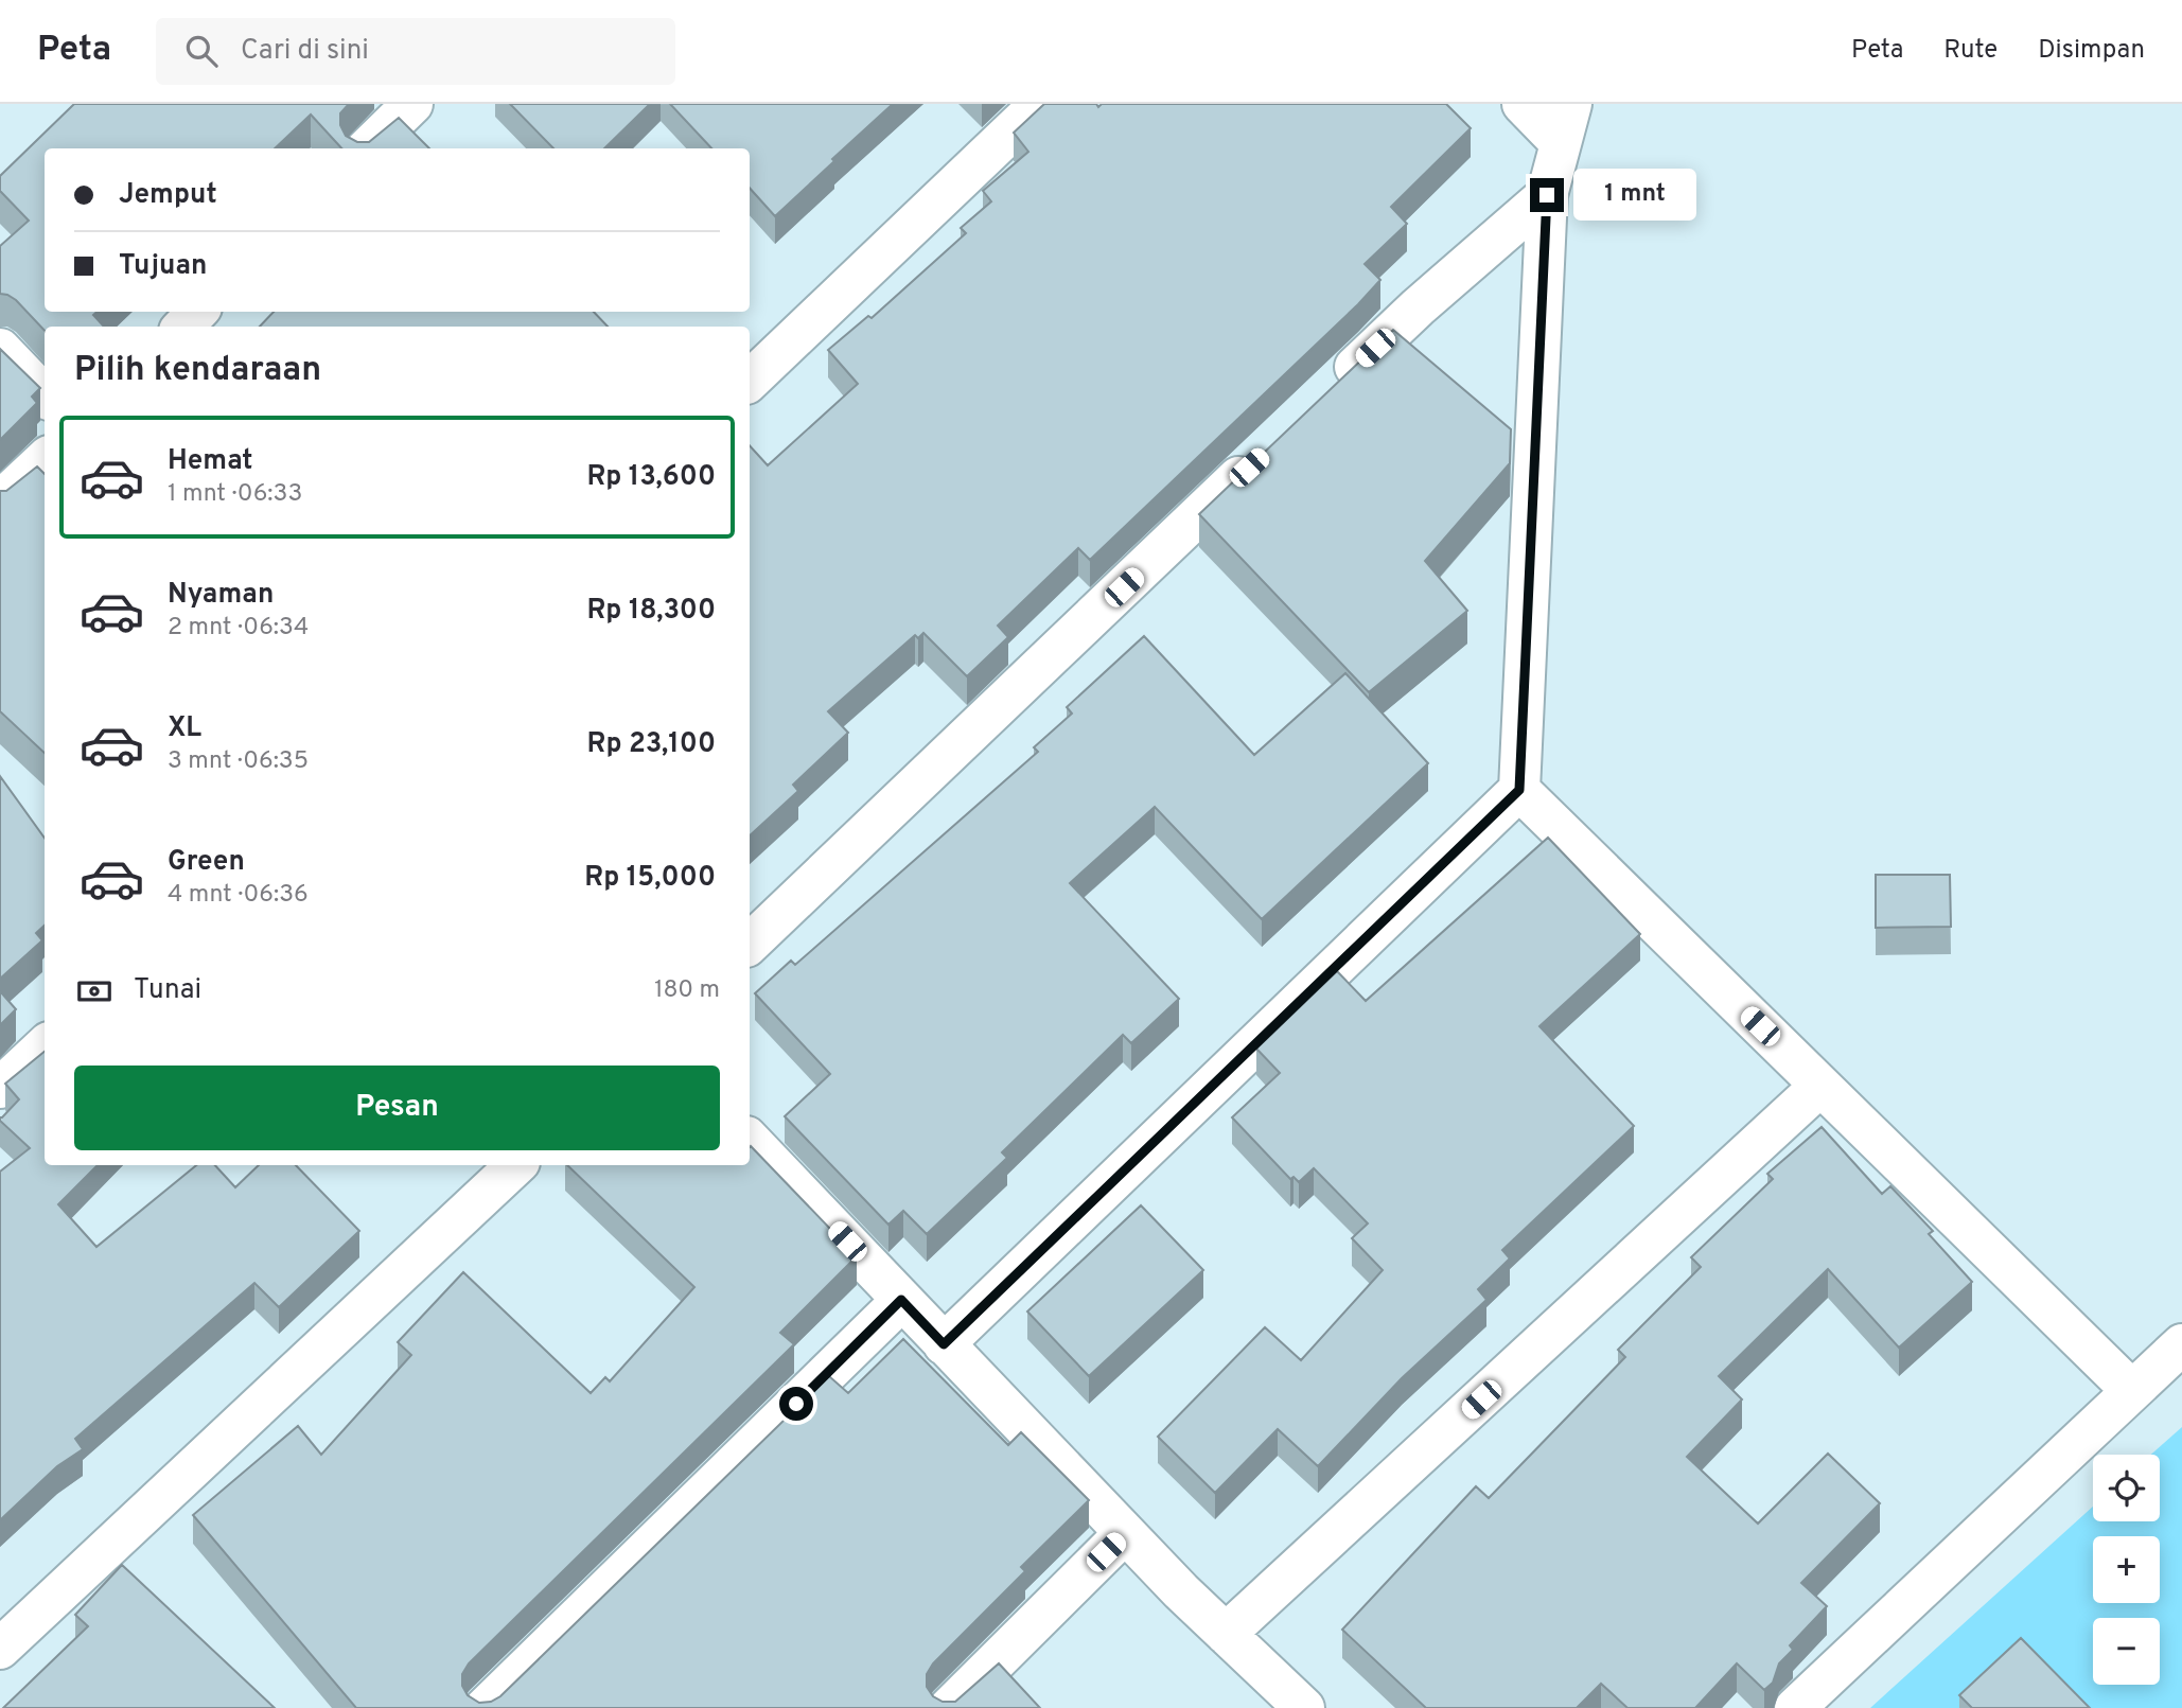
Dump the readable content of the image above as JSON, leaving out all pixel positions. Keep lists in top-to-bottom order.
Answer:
{
  "page": {
    "header": "Peta",
    "search": "Cari di sini",
    "nav": ["Peta", "Rute", "Disimpan"],
    "banner": ["Jemput", "Tujuan"],
    "bubble": "1 mnt",
    "heading": "Pilih kendaraan",
    "list": [
      {
        "name": "Hemat",
        "note": "1 mnt · 06:33",
        "value": "Rp 13,600"
      },
      {
        "name": "Nyaman",
        "note": "2 mnt · 06:34",
        "value": "Rp 18,300"
      },
      {
        "name": "XL",
        "note": "3 mnt · 06:35",
        "value": "Rp 23,100"
      },
      {
        "name": "Green",
        "note": "4 mnt · 06:36",
        "value": "Rp 15,000"
      }
    ],
    "pay": ["Tunai", "180 m"],
    "buttons": "Pesan",
    "map_buttons": ["+", "−"]
  }
}
